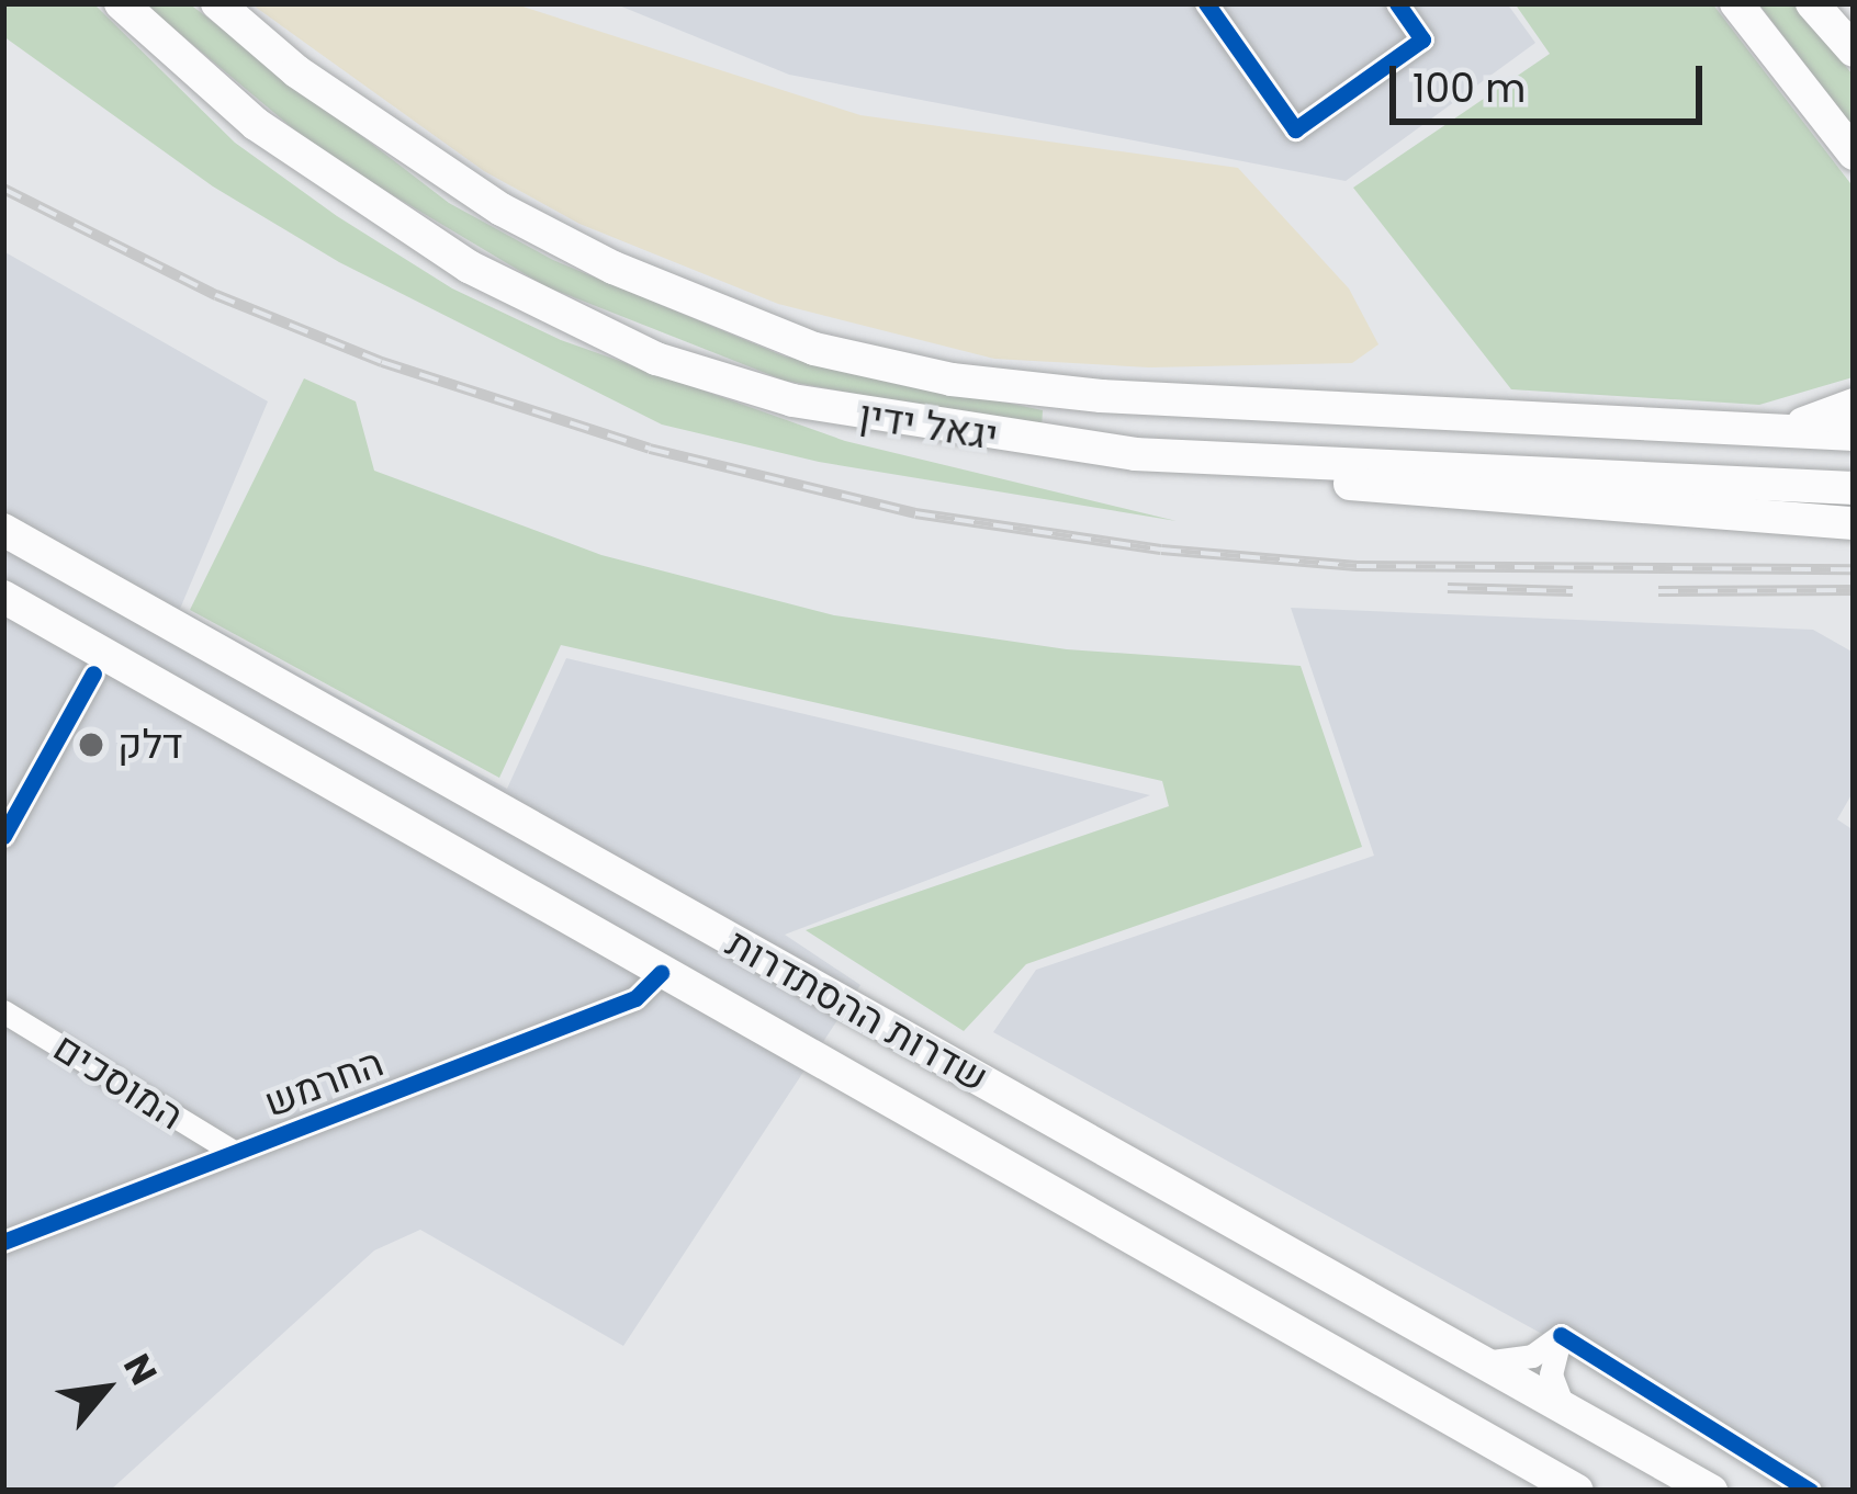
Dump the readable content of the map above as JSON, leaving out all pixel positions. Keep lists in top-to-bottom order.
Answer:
{
  "streets": {
    "highway": ["יגאל ידין", "שדרות ההסתדרות"],
    "street": ["המוסכים", "החרמש"]
  },
  "crossings": [
    ["שדרות ההסתדרות", "החרמש"],
    ["המוסכים", "החרמש"]
  ],
  "places": ["דלק"],
  "scale_bar": "100 m",
  "north": "top right"
}
